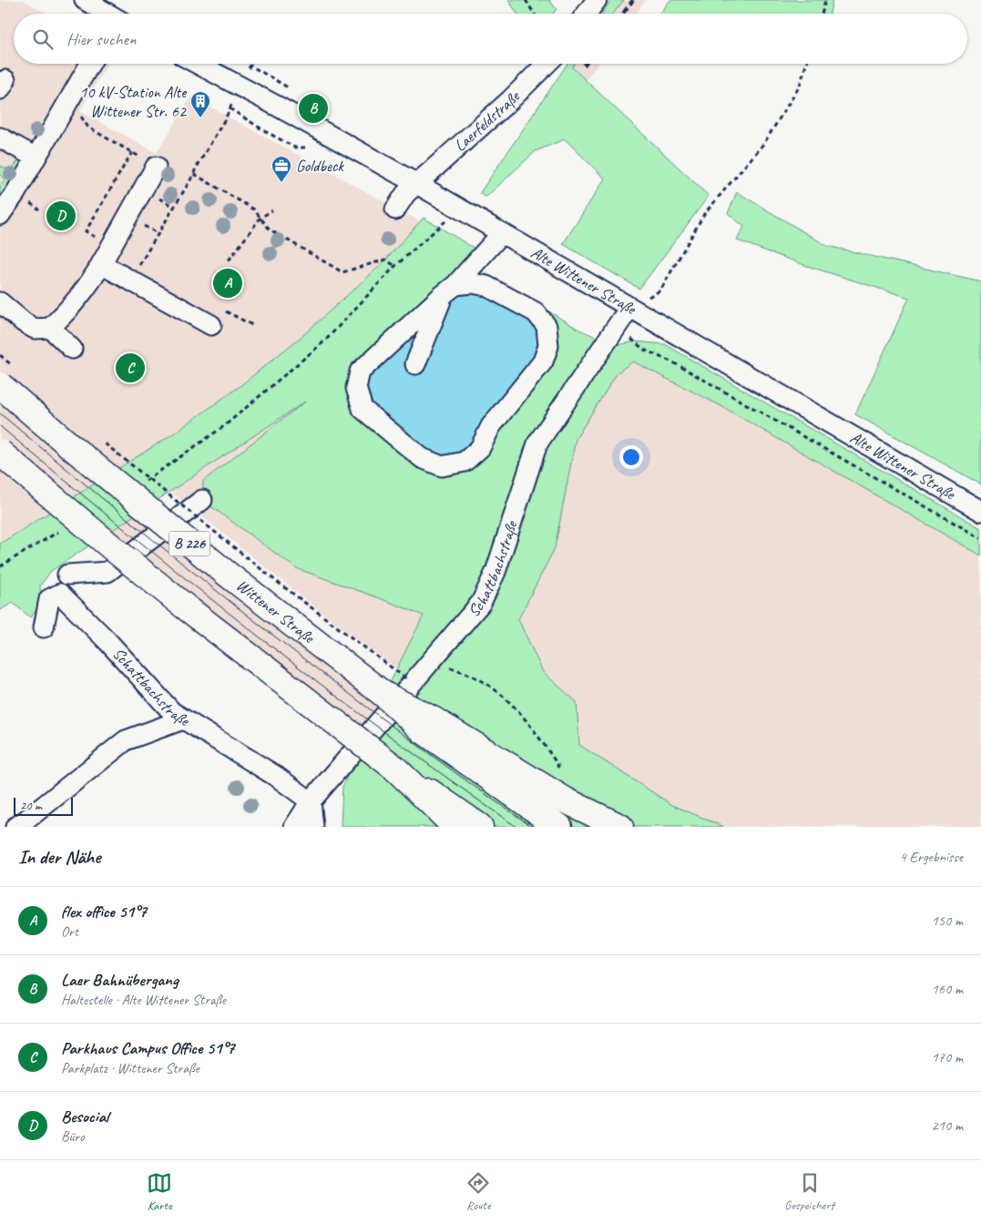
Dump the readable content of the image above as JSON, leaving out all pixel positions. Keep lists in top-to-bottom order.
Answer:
{
  "streets": {
    "main road": ["B 226", "Wittener Straße"],
    "street": ["Laerfeldstraße", "Alte Wittener Straße", "Schattbachstraße"]
  },
  "crossings": [
    ["Laerfeldstraße", "Alte Wittener Straße"],
    ["Alte Wittener Straße", "Schattbachstraße"]
  ],
  "places": {
    "building": ["10 kV-Station Alte Wittener Str. 62"],
    "office": ["Goldbeck"]
  },
  "scale_bar": "20 m",
  "page": {
    "search": "Hier suchen",
    "pins": [
      "B",
      "D",
      "A",
      "C"
    ],
    "scale": "20 m",
    "heading": ["In der Nähe", "4 Ergebnisse"],
    "list": [
      {
        "mark": "A",
        "name": "flex office 51°7",
        "note": "Ort",
        "value": "150 m"
      },
      {
        "mark": "B",
        "name": "Laer Bahnübergang",
        "note": "Haltestelle · Alte Wittener Straße",
        "value": "160 m"
      },
      {
        "mark": "C",
        "name": "Parkhaus Campus Office 51°7",
        "note": "Parkplatz · Wittener Straße",
        "value": "170 m"
      },
      {
        "mark": "D",
        "name": "Besocial",
        "note": "Büro",
        "value": "210 m"
      }
    ],
    "nav": ["Karte", "Route", "Gespeichert"]
  }
}
